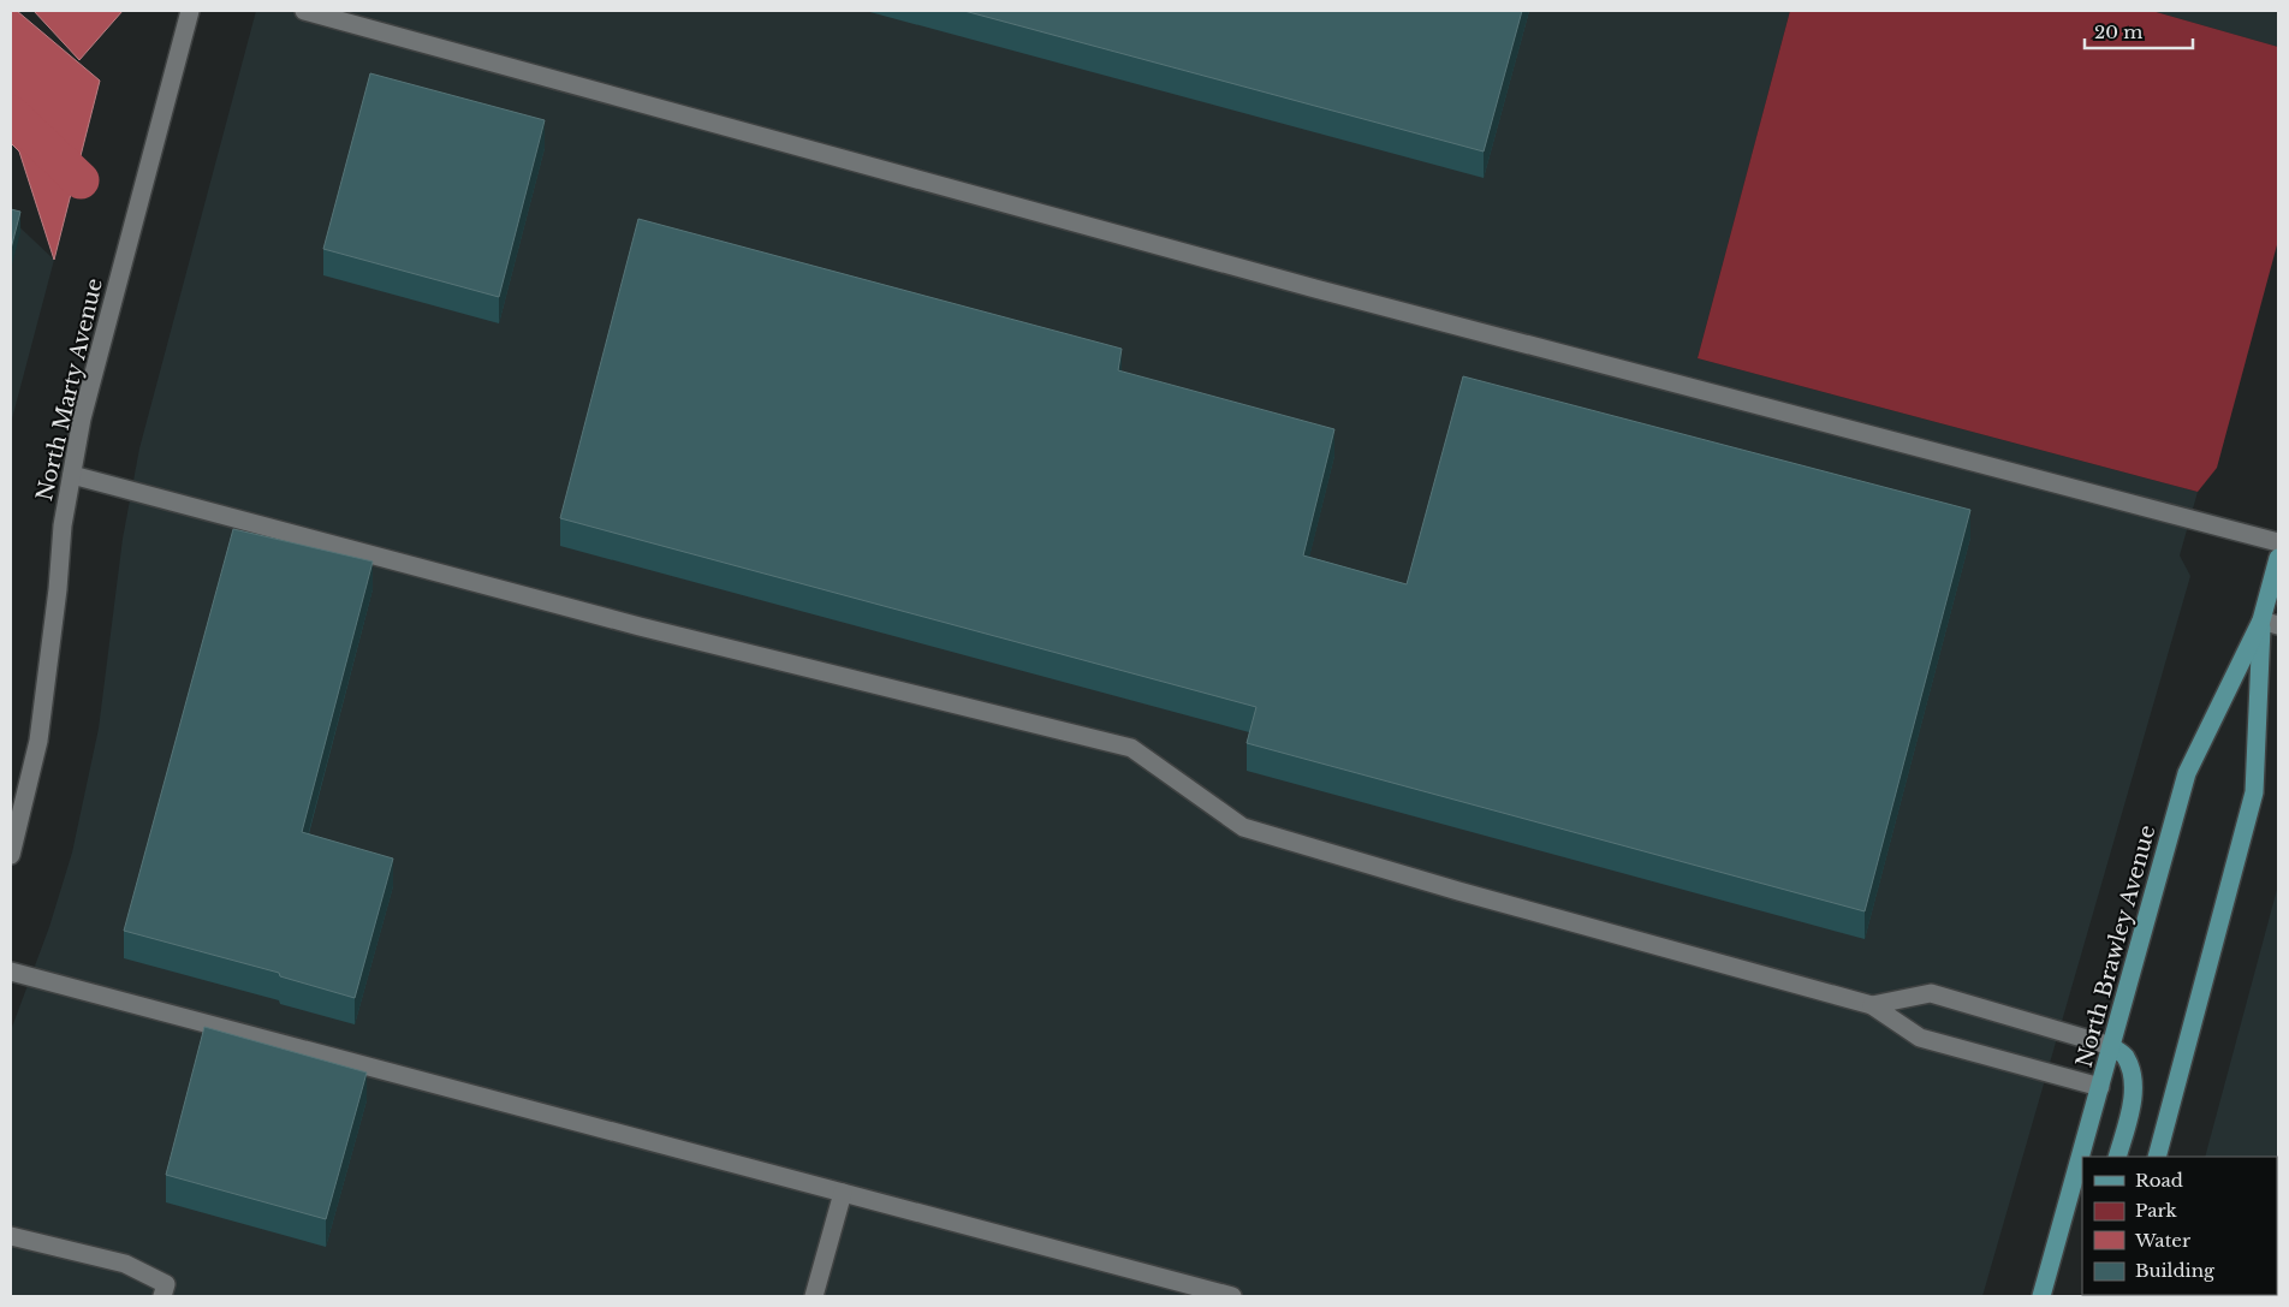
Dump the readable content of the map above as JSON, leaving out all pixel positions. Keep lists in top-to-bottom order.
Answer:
{
  "streets": {
    "main road": ["North Brawley Avenue"],
    "street": ["North Marty Avenue"]
  },
  "legend": [
    "Road",
    "Park",
    "Water",
    "Building"
  ],
  "scale_bar": "20 m"
}
